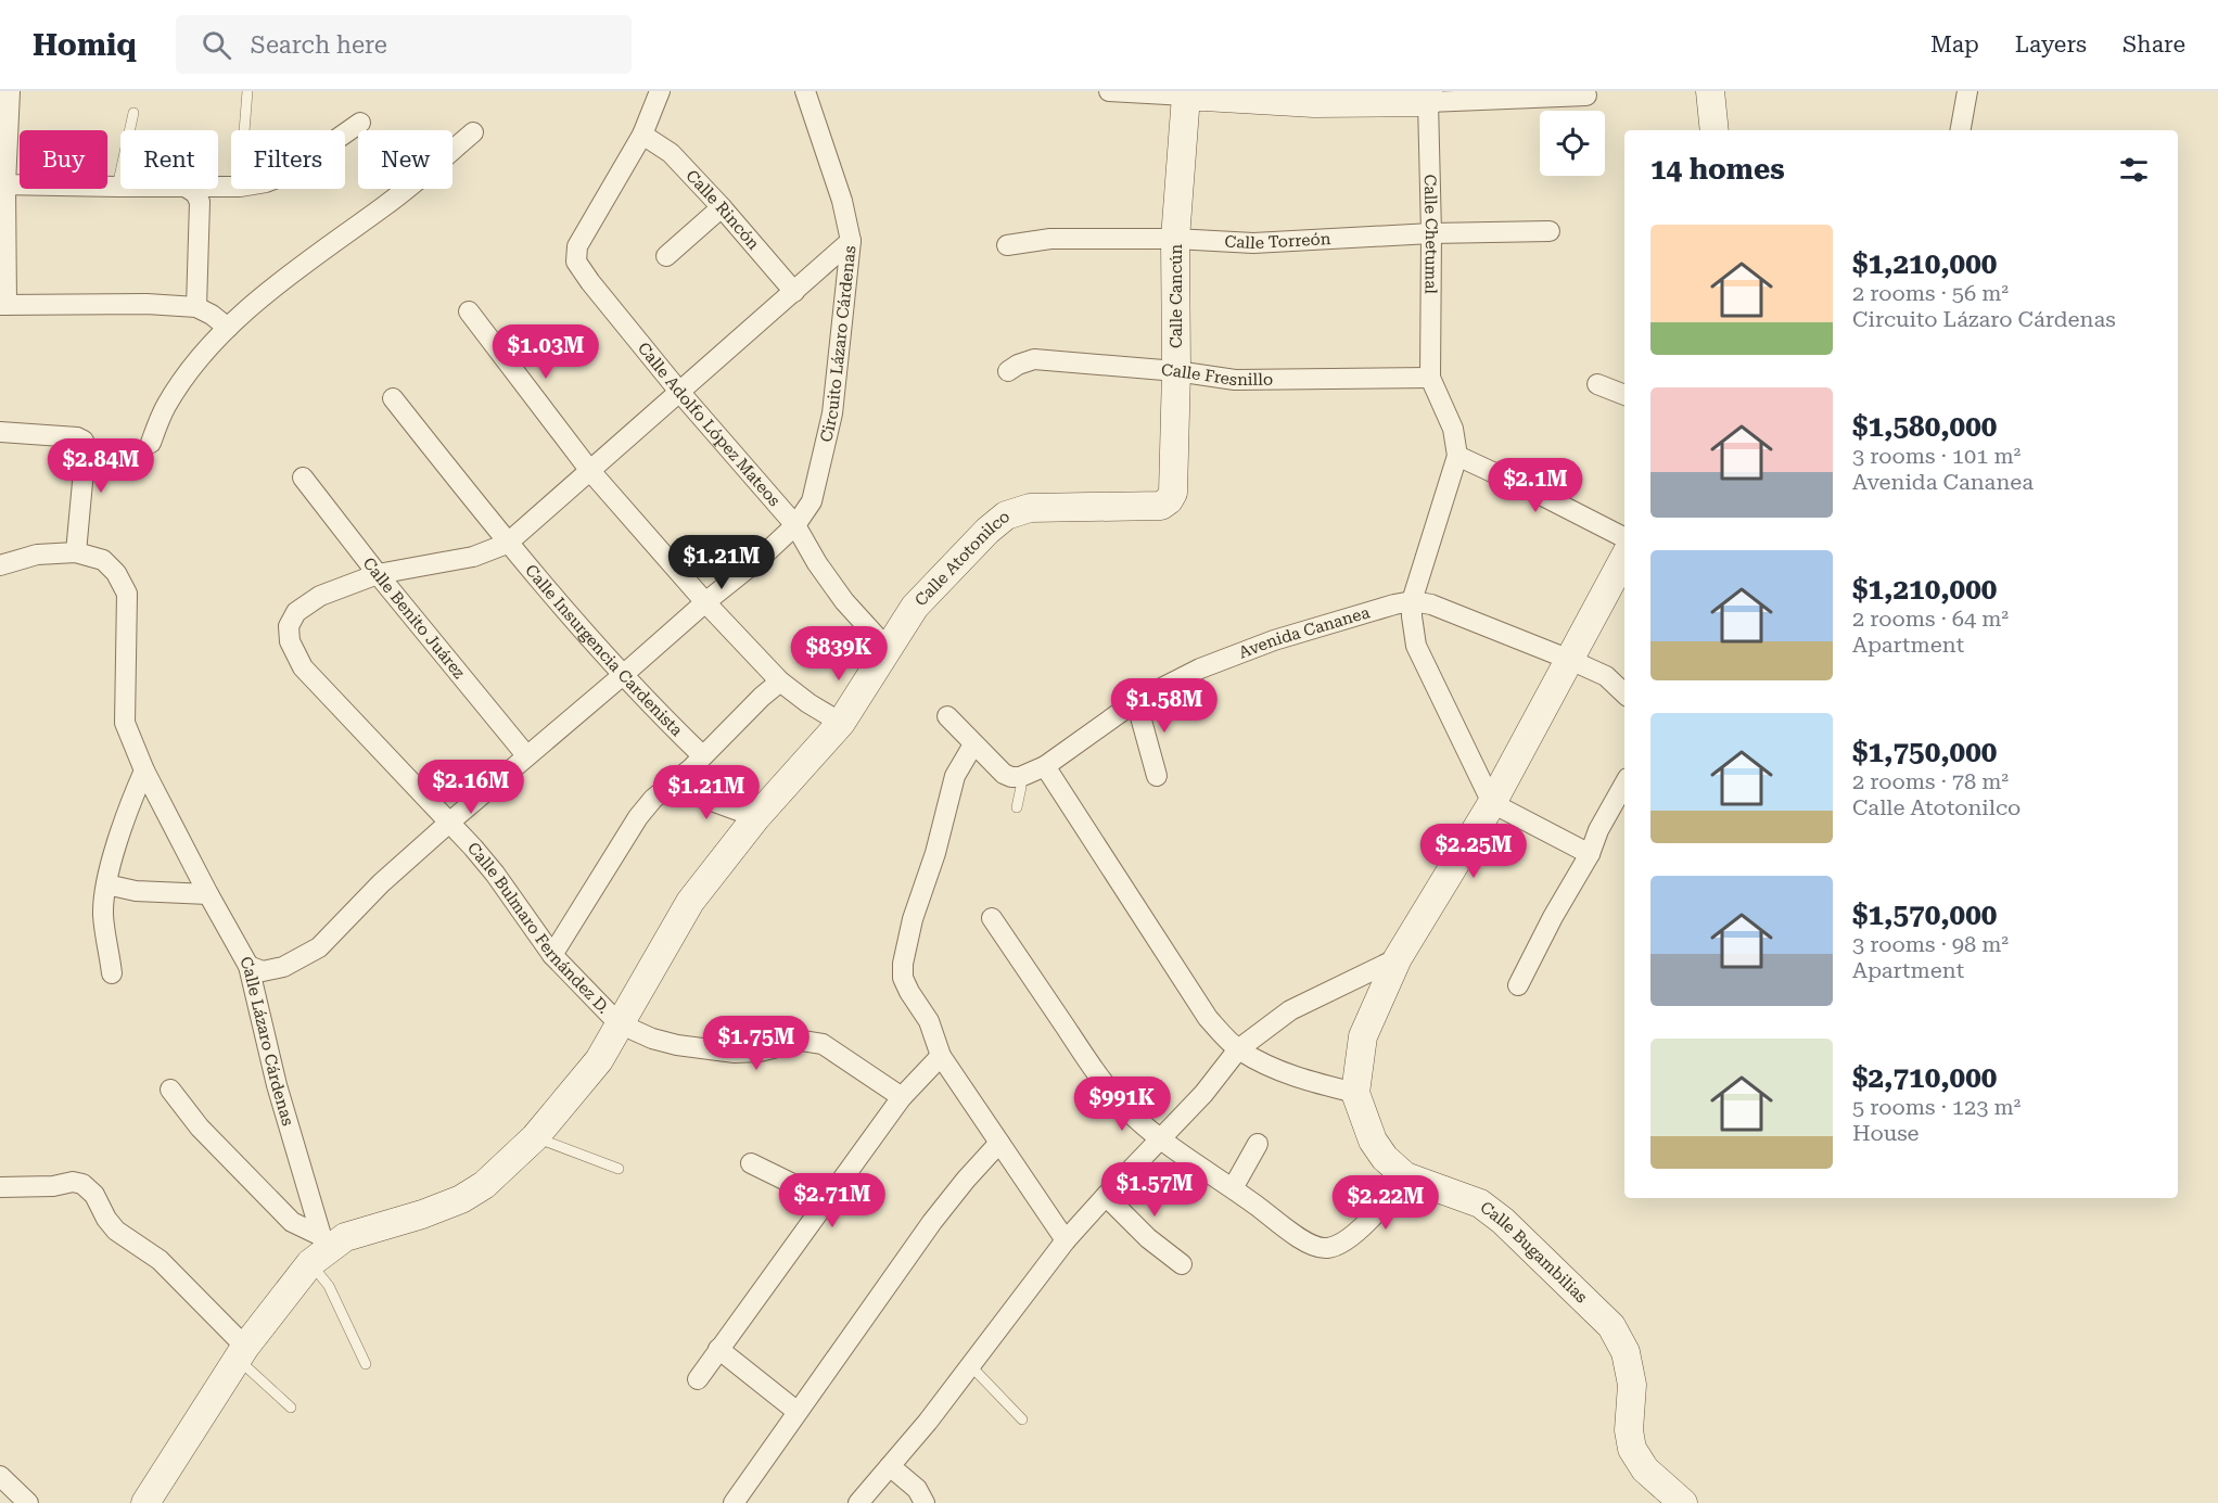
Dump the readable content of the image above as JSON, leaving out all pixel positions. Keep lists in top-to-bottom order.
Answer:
{
  "streets": {
    "street": [
      "Calle Rincón",
      "Calle Chetumal",
      "Calle Torreón",
      "Calle Cancún",
      "Circuito Lázaro Cárdenas",
      "Calle Fresnillo",
      "Calle Adolfo López Mateos",
      "Calle Atotonilco",
      "Calle Benito Juárez",
      "Avenida Cananea",
      "Calle Insurgencia Cardenista",
      "Calle Bulmaro Fernández D.",
      "Calle Lázaro Cárdenas",
      "Calle Bugambilias"
    ]
  },
  "crossings": [
    ["Calle Rincón", "Circuito Lázaro Cárdenas"],
    ["Calle Rincón", "Calle Adolfo López Mateos"],
    ["Calle Chetumal", "Calle Torreón"],
    ["Calle Chetumal", "Calle Fresnillo"],
    ["Calle Torreón", "Calle Cancún"],
    ["Calle Cancún", "Calle Fresnillo"],
    ["Calle Cancún", "Calle Atotonilco"],
    ["Circuito Lázaro Cárdenas", "Calle Adolfo López Mateos"],
    ["Circuito Lázaro Cárdenas", "Calle Benito Juárez"],
    ["Circuito Lázaro Cárdenas", "Calle Insurgencia Cardenista"],
    ["Circuito Lázaro Cárdenas", "Calle Bulmaro Fernández D."],
    ["Circuito Lázaro Cárdenas", "Calle Lázaro Cárdenas"],
    ["Calle Adolfo López Mateos", "Calle Atotonilco"],
    ["Calle Atotonilco", "Calle Bulmaro Fernández D."],
    ["Calle Atotonilco", "Calle Lázaro Cárdenas"],
    ["Avenida Cananea", "Calle Bugambilias"],
    ["Calle Bulmaro Fernández D.", "Calle Lázaro Cárdenas"]
  ],
  "page": {
    "header": "Homiq",
    "search": "Search here",
    "nav": ["Map", "Layers", "Share"],
    "chip": [
      "Buy",
      "Rent",
      "Filters",
      "New"
    ],
    "heading": "14 homes",
    "list": [
      {
        "name": "$1,210,000",
        "note": "2 rooms · 56 m² · Circuito Lázaro Cárdenas"
      },
      {
        "name": "$1,580,000",
        "note": "3 rooms · 101 m² · Avenida Cananea"
      },
      {
        "name": "$1,210,000",
        "note": "2 rooms · 64 m² · Apartment"
      },
      {
        "name": "$1,750,000",
        "note": "2 rooms · 78 m² · Calle Atotonilco"
      },
      {
        "name": "$1,570,000",
        "note": "3 rooms · 98 m² · Apartment"
      },
      {
        "name": "$2,710,000",
        "note": "5 rooms · 123 m² · House"
      }
    ],
    "price": [
      "$1.03M",
      "$2.84M",
      "$2.1M",
      "$1.21M",
      "$839K",
      "$1.58M",
      "$2.16M",
      "$1.21M",
      "$2.25M",
      "$1.75M",
      "$991K",
      "$1.57M",
      "$2.71M",
      "$2.22M"
    ]
  }
}
